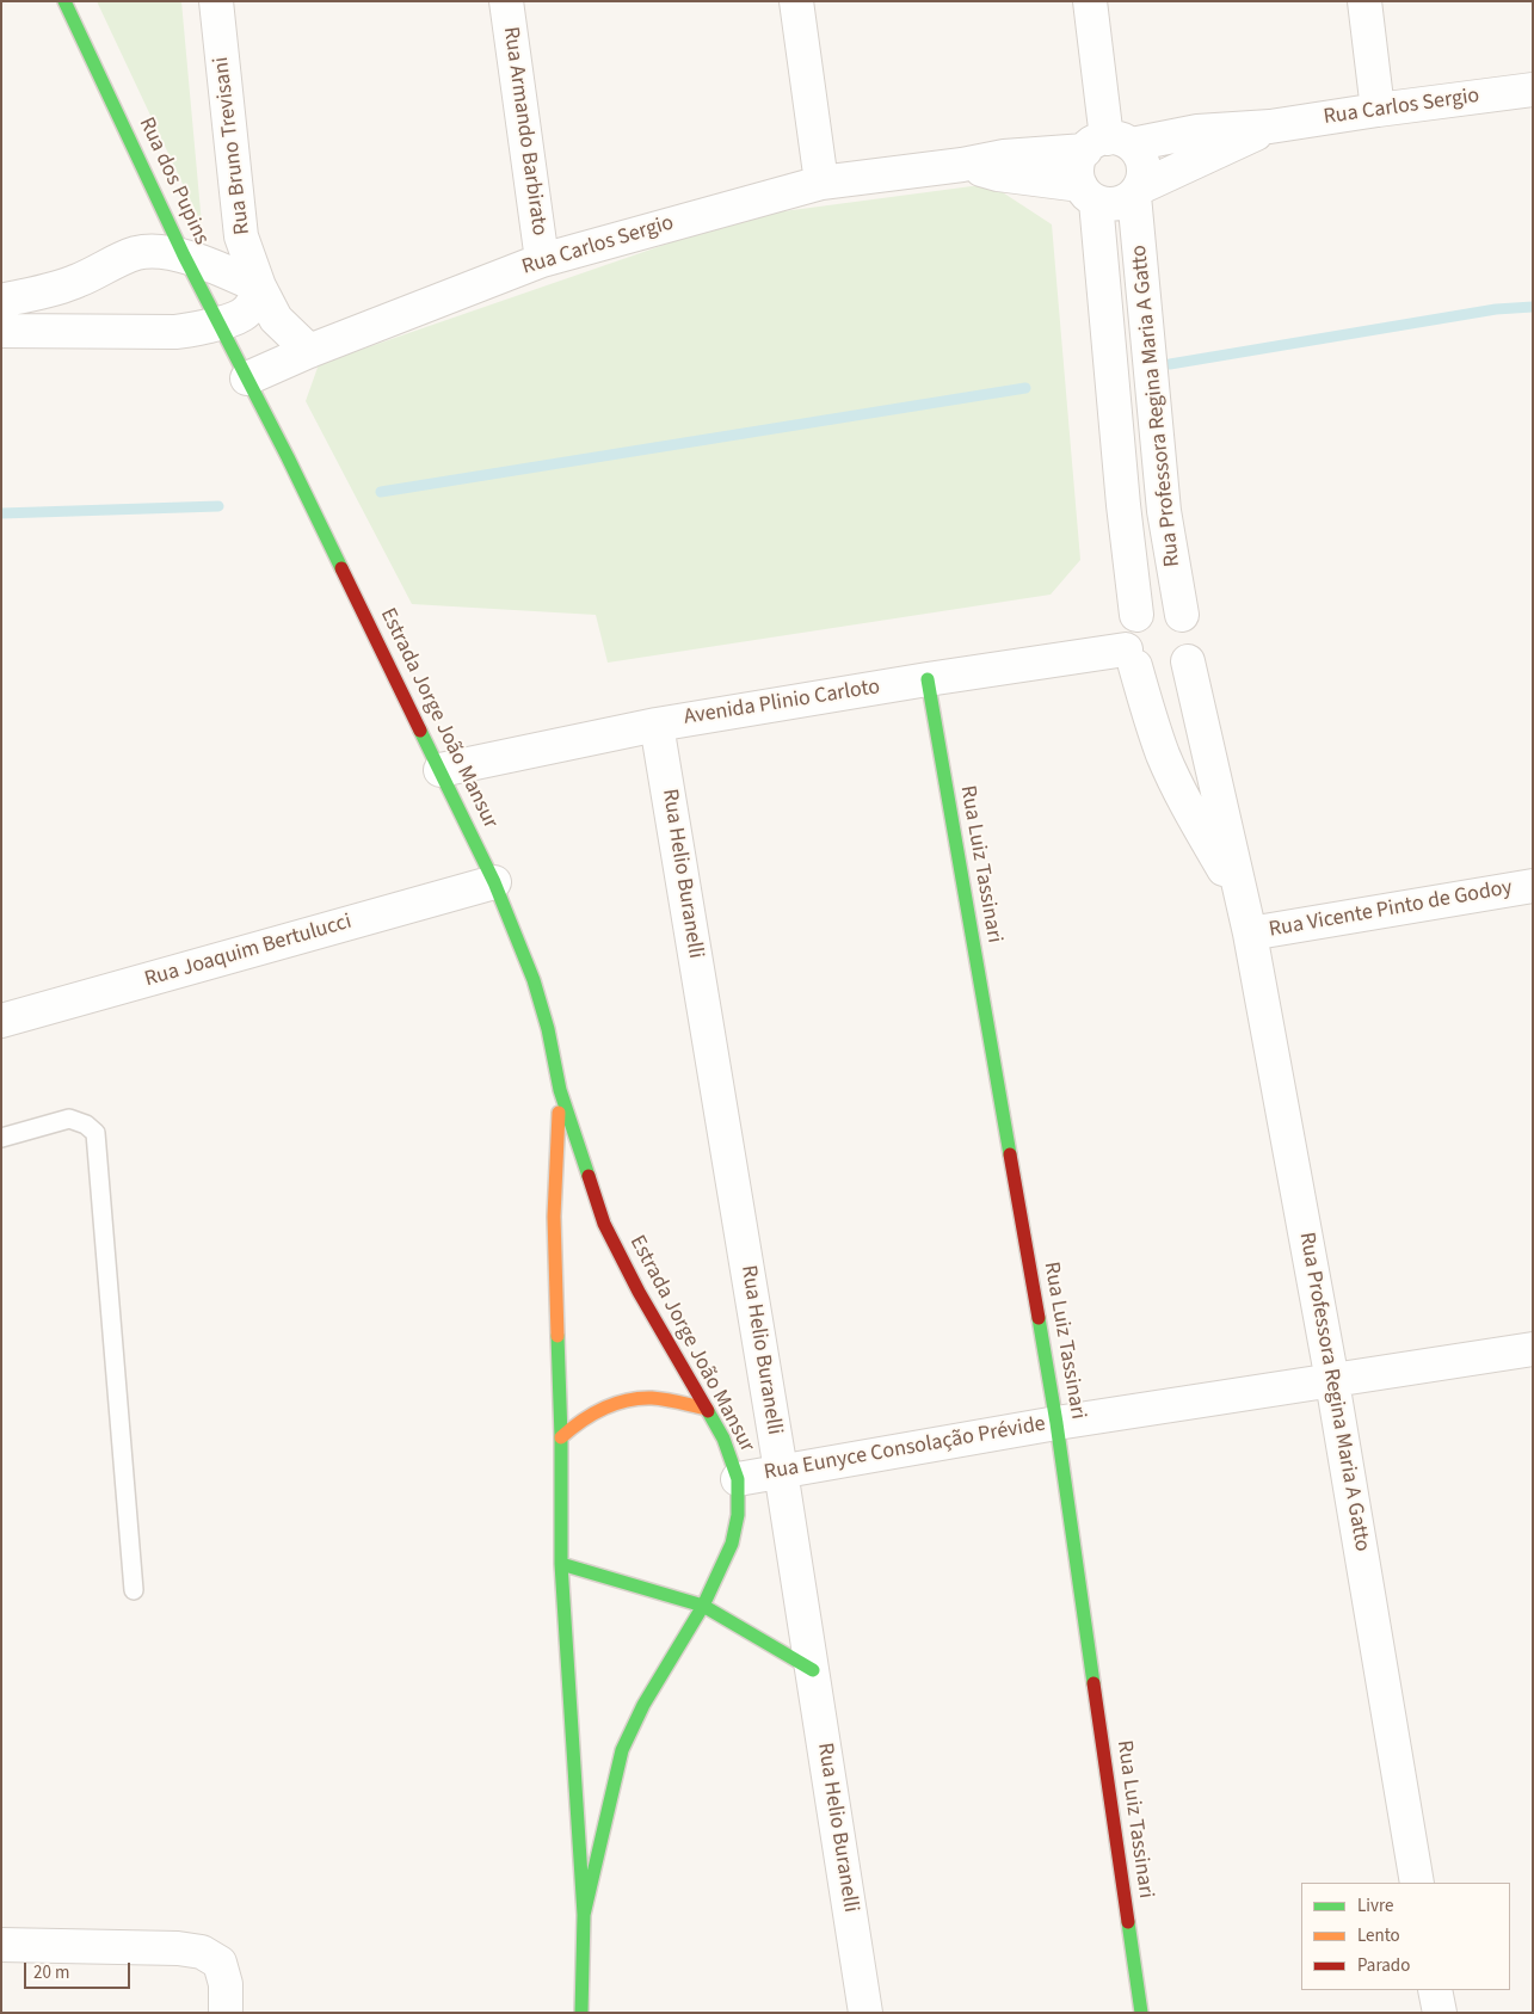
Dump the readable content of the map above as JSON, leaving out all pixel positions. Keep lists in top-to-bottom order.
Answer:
{
  "streets": {
    "street": [
      "Rua Carlos Sergio",
      "Rua Armando Barbirato",
      "Rua Bruno Trevisani",
      "Rua dos Pupins",
      "Rua Professora Regina Maria A Gatto",
      "Avenida Plinio Carloto",
      "Estrada Jorge João Mansur",
      "Rua Luiz Tassinari",
      "Rua Helio Buranelli",
      "Rua Vicente Pinto de Godoy",
      "Rua Joaquim Bertulucci",
      "Rua Eunyce Consolação Prévide"
    ]
  },
  "crossings": [
    ["Rua Carlos Sergio", "Rua Armando Barbirato"],
    ["Rua Carlos Sergio", "Rua Bruno Trevisani"],
    ["Rua Carlos Sergio", "Rua dos Pupins"],
    ["Rua Carlos Sergio", "Rua Professora Regina Maria A Gatto"],
    ["Rua Carlos Sergio", "Estrada Jorge João Mansur"],
    ["Rua dos Pupins", "Estrada Jorge João Mansur"],
    ["Rua Professora Regina Maria A Gatto", "Avenida Plinio Carloto"],
    ["Rua Professora Regina Maria A Gatto", "Rua Vicente Pinto de Godoy"],
    ["Rua Professora Regina Maria A Gatto", "Rua Eunyce Consolação Prévide"],
    ["Avenida Plinio Carloto", "Estrada Jorge João Mansur"],
    ["Avenida Plinio Carloto", "Rua Luiz Tassinari"],
    ["Avenida Plinio Carloto", "Rua Helio Buranelli"],
    ["Estrada Jorge João Mansur", "Rua Joaquim Bertulucci"],
    ["Estrada Jorge João Mansur", "Rua Eunyce Consolação Prévide"],
    ["Rua Luiz Tassinari", "Rua Eunyce Consolação Prévide"],
    ["Rua Helio Buranelli", "Rua Eunyce Consolação Prévide"]
  ],
  "legend": ["Livre", "Lento", "Parado"],
  "scale_bar": "20 m"
}
